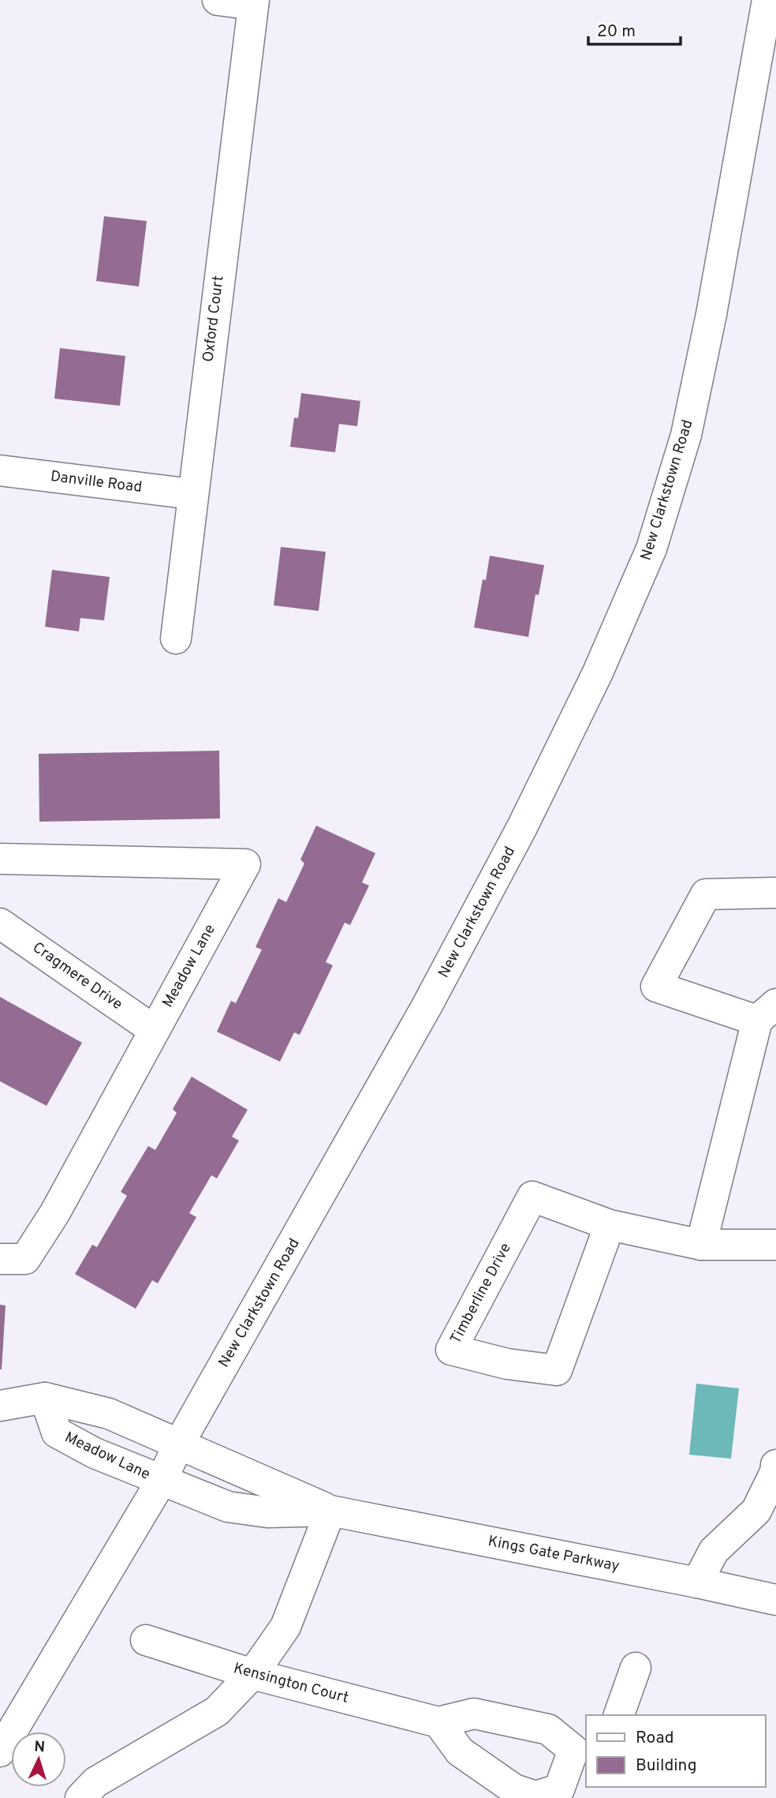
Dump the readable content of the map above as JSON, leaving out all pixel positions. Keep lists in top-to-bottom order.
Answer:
{
  "streets": {
    "street": [
      "Oxford Court",
      "Danville Road",
      "New Clarkstown Road",
      "Meadow Lane",
      "Cragmere Drive",
      "Timberline Drive",
      "Kings Gate Parkway",
      "Kensington Court"
    ]
  },
  "crossings": [
    ["Oxford Court", "Danville Road"],
    ["New Clarkstown Road", "Meadow Lane"],
    ["New Clarkstown Road", "Kings Gate Parkway"],
    ["Meadow Lane", "Cragmere Drive"],
    ["Meadow Lane", "Kings Gate Parkway"]
  ],
  "legend": ["Road", "Building"],
  "scale_bar": "20 m",
  "north": "top"
}
